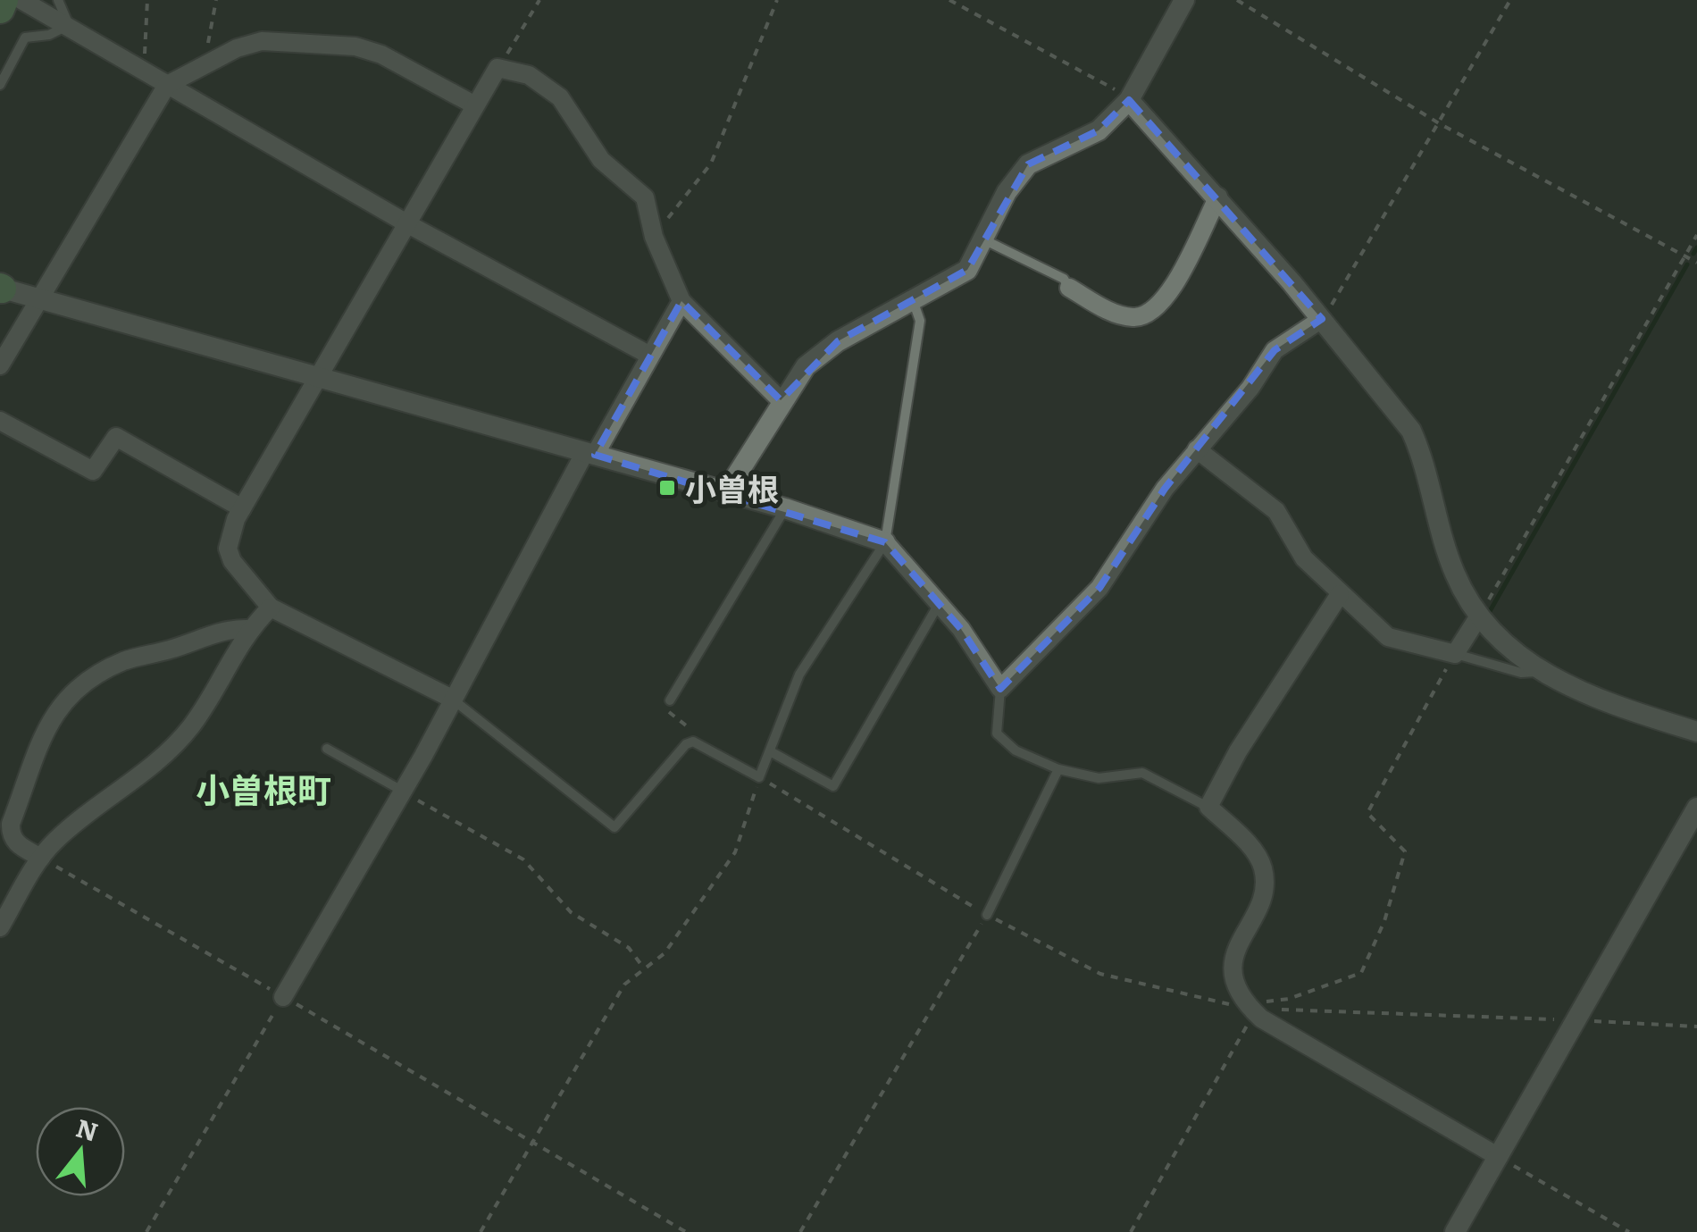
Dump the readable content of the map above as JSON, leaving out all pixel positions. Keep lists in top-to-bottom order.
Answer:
{
  "districts": ["小曽根町"],
  "places": {
    "transit": ["小曽根"]
  },
  "north": "top"
}
